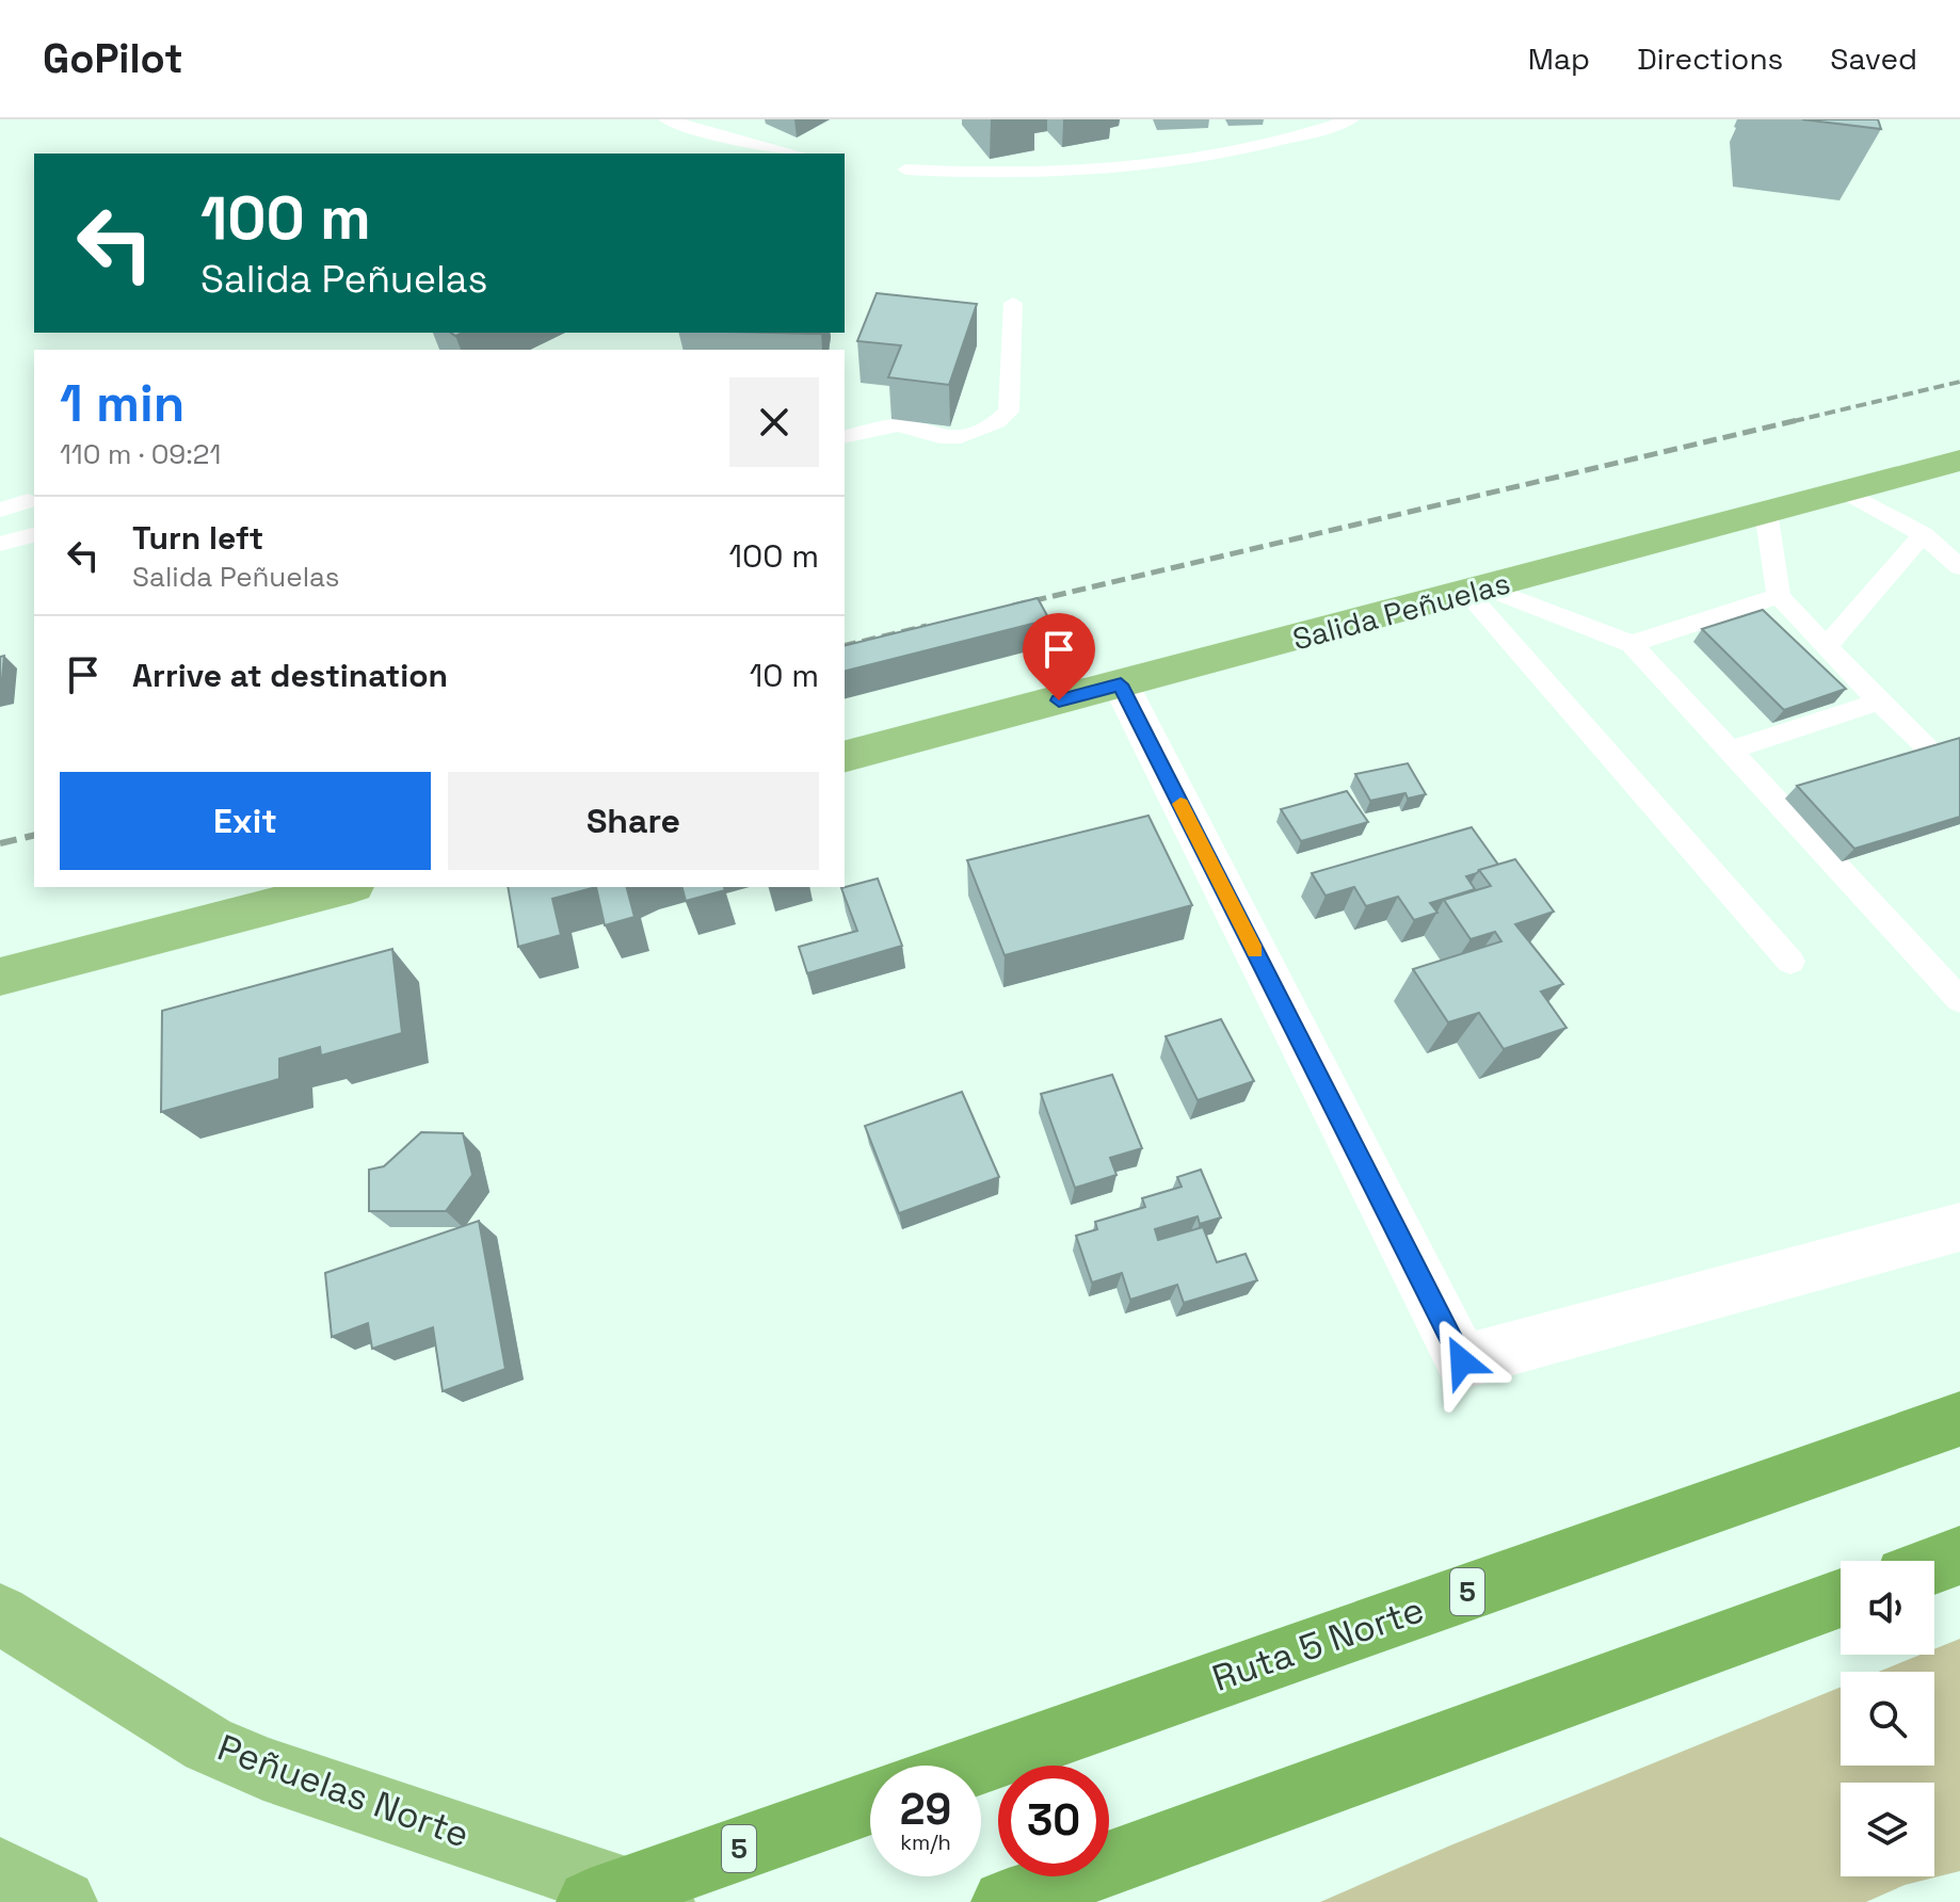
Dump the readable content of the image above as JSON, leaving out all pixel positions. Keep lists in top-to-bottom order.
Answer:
{
  "streets": {
    "highway": ["5", "Ruta 5 Norte"],
    "main road": ["Salida Peñuelas", "Peñuelas Norte"]
  },
  "page": {
    "header": "GoPilot",
    "nav": ["Map", "Directions", "Saved"],
    "turn": ["100 m", "Salida Peñuelas"],
    "heading": ["1 min", "110 m · 09:21"],
    "list": [
      {
        "name": "Turn left",
        "note": "Salida Peñuelas",
        "value": "100 m"
      },
      {
        "name": "Arrive at destination",
        "value": "10 m"
      }
    ],
    "buttons": ["Exit", "Share"],
    "speed": "29 km/h",
    "limit": "30"
  }
}
